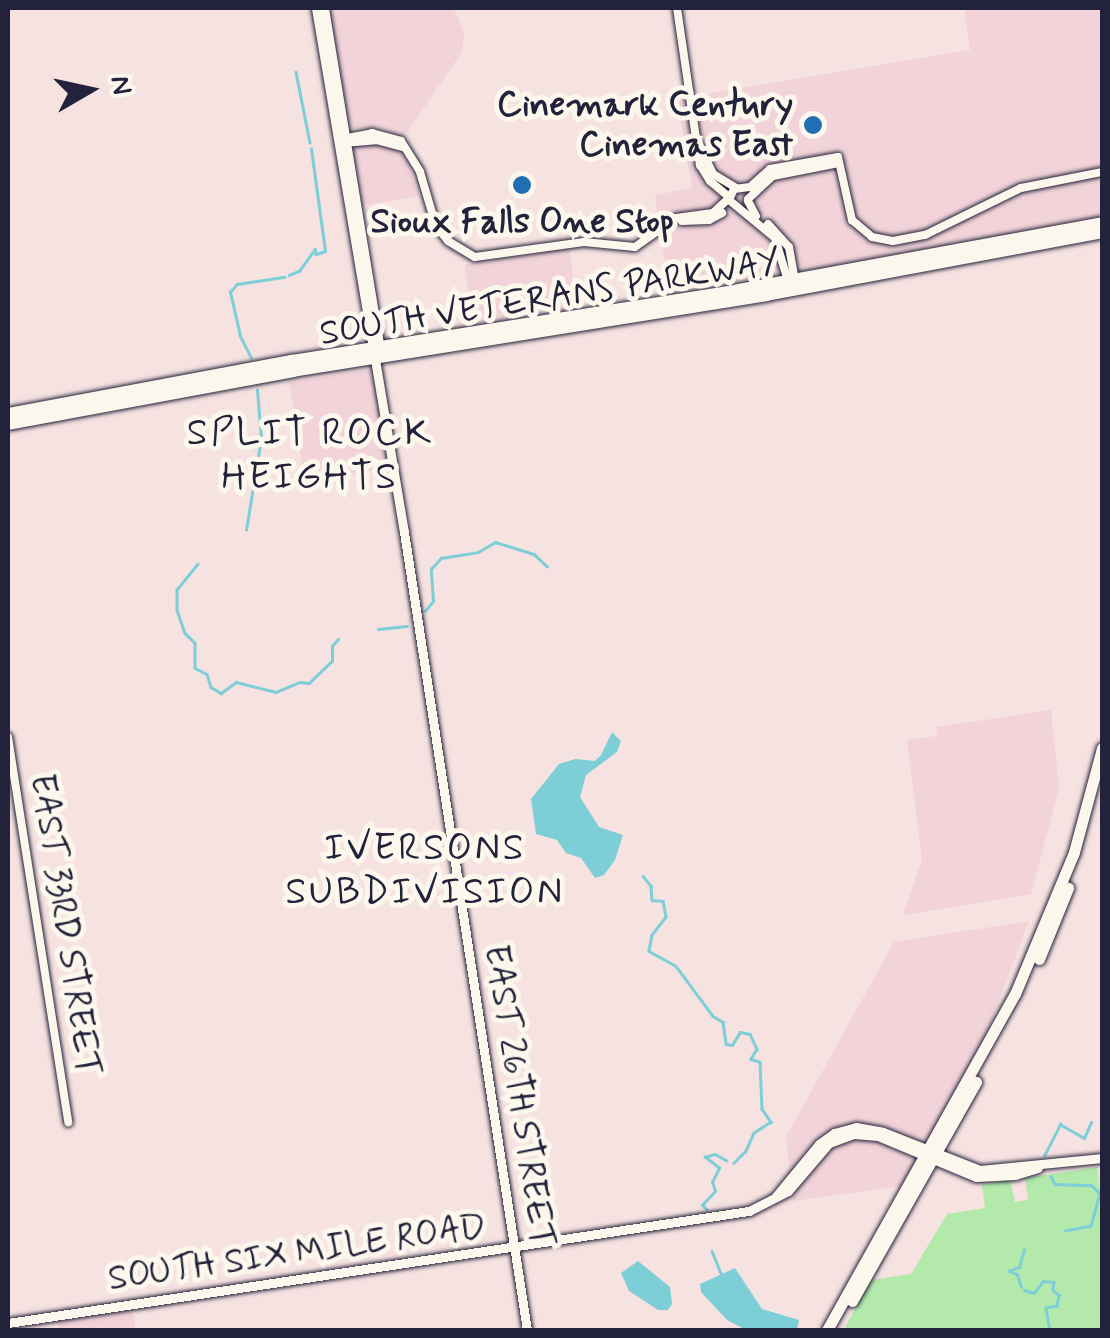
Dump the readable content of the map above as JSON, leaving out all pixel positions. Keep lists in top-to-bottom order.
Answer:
{
  "streets": {
    "highway": ["SOUTH VETERANS PARKWAY"],
    "main road": ["EAST 26TH STREET", "SOUTH SIX MILE ROAD"],
    "street": ["EAST 33RD STREET"]
  },
  "crossings": [
    ["SOUTH VETERANS PARKWAY", "EAST 26TH STREET"],
    ["EAST 26TH STREET", "SOUTH SIX MILE ROAD"]
  ],
  "districts": ["SPLIT ROCK HEIGHTS", "IVERSONS SUBDIVISION"],
  "places": ["Cinemark Century Cinemas East", "Sioux Falls One Stop"],
  "north": "right"
}
